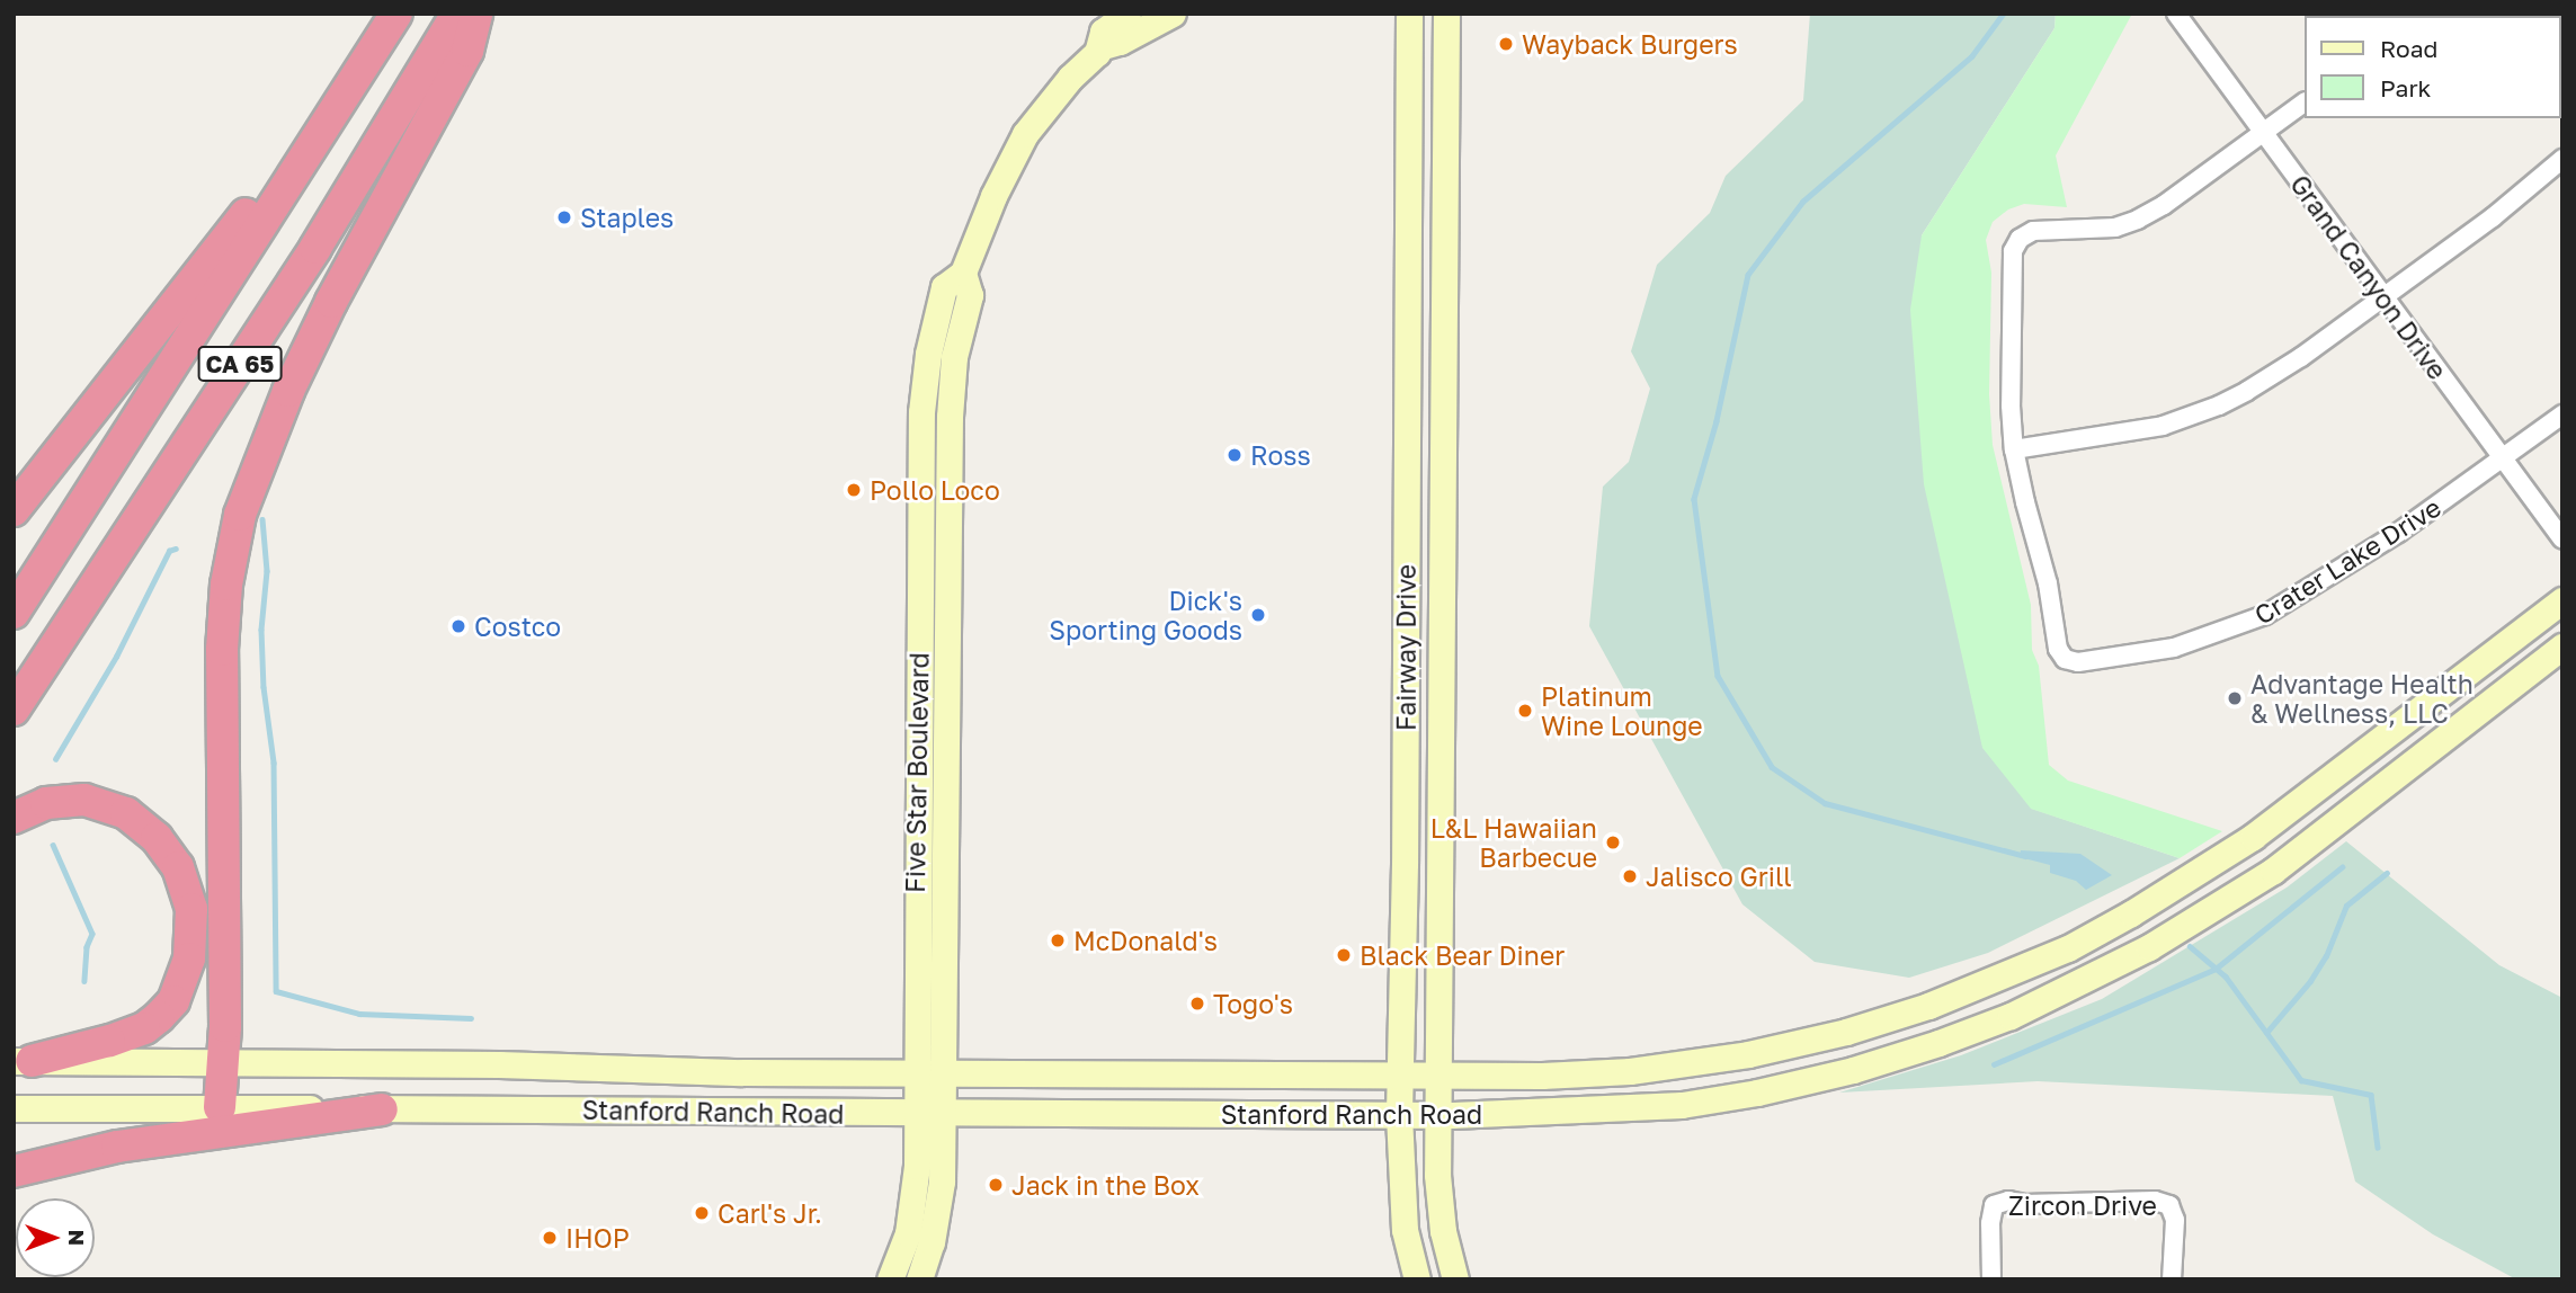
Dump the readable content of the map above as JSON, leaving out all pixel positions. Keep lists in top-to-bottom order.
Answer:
{
  "streets": {
    "highway": ["CA 65"],
    "main road": ["Fairway Drive", "Five Star Boulevard", "Stanford Ranch Road"],
    "street": ["Grand Canyon Drive", "Crater Lake Drive", "Zircon Drive"]
  },
  "crossings": [
    ["Grand Canyon Drive", "Crater Lake Drive"],
    ["Fairway Drive", "Stanford Ranch Road"],
    ["Five Star Boulevard", "Stanford Ranch Road"]
  ],
  "places": [
    "Wayback Burgers",
    "Staples",
    "Ross",
    "Pollo Loco",
    "Dick's Sporting Goods",
    "Costco",
    "Advantage Health & Wellness, LLC",
    "Platinum Wine Lounge",
    "L&L Hawaiian Barbecue",
    "Jalisco Grill",
    "McDonald's",
    "Black Bear Diner",
    "Togo's",
    "Jack in the Box",
    "Carl's Jr.",
    "IHOP"
  ],
  "legend": ["Road", "Park"],
  "north": "right"
}
